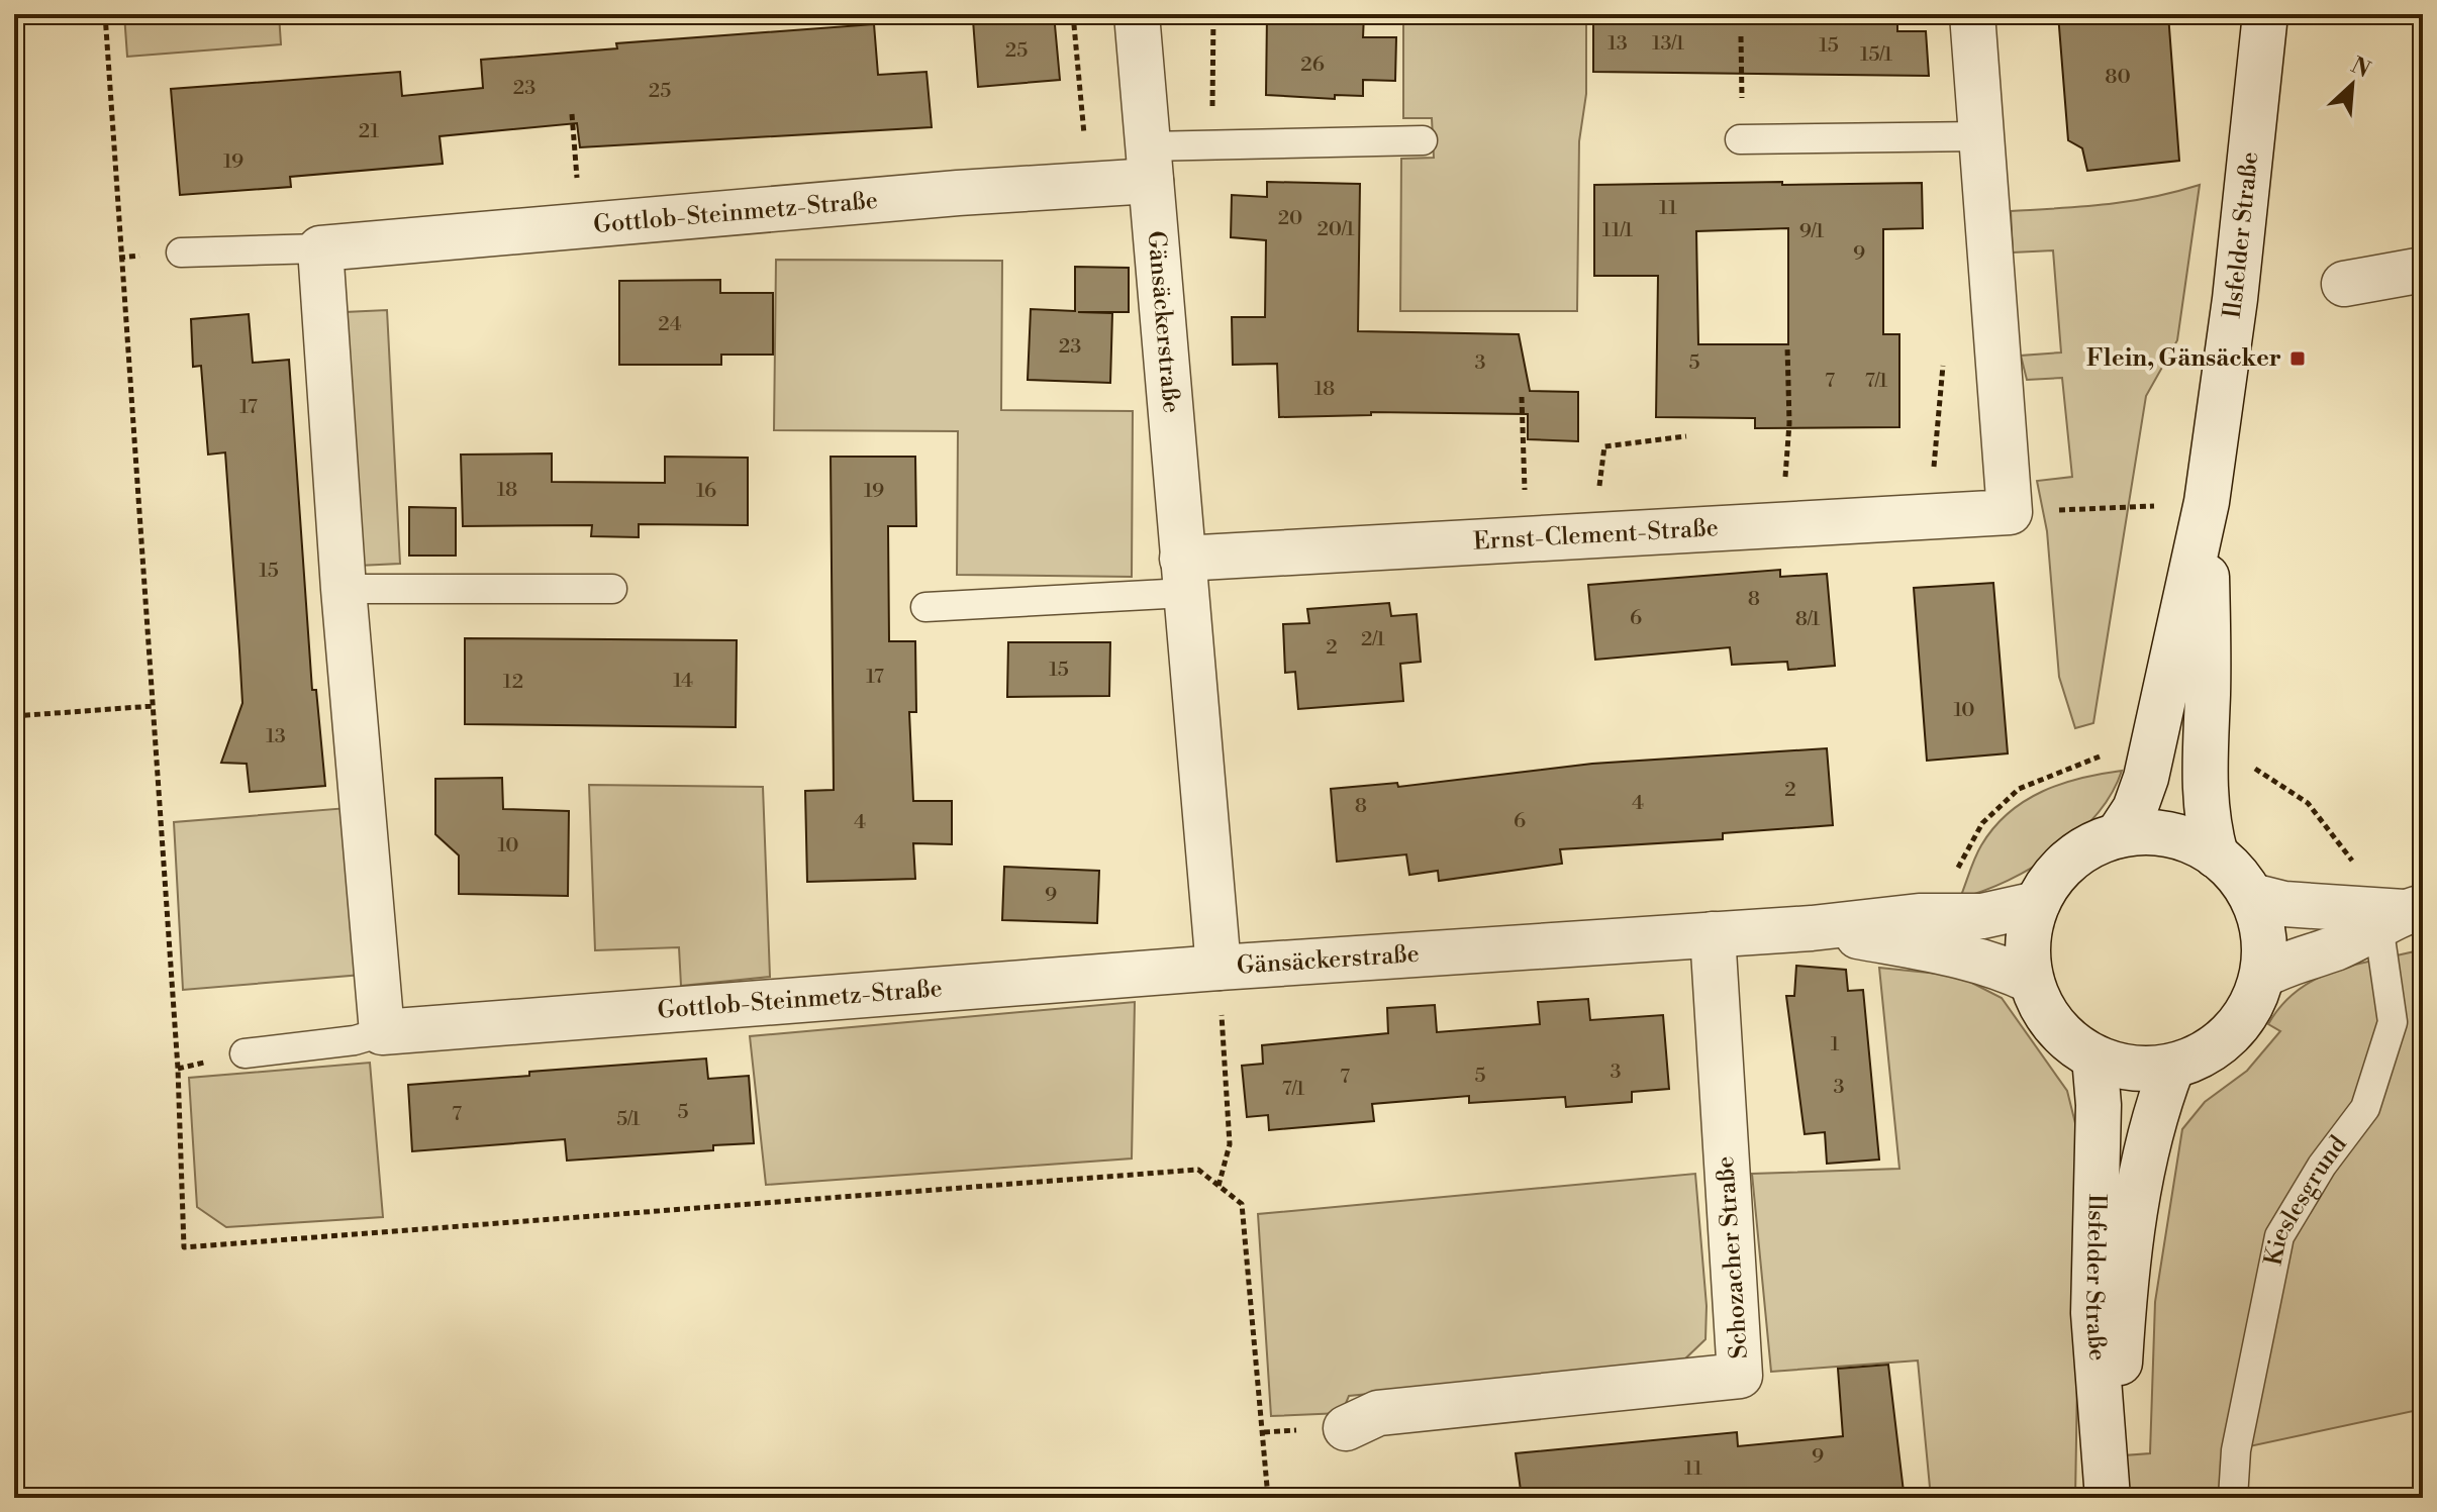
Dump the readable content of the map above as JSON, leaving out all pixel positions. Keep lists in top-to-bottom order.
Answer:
{
  "streets": {
    "street": [
      "Gottlob-Steinmetz-Straße",
      "Ilsfelder Straße",
      "Gänsäckerstraße",
      "Ernst-Clement-Straße",
      "Schozacher Straße"
    ],
    "lane": ["Kieslesgrund"]
  },
  "crossings": [
    ["Gottlob-Steinmetz-Straße", "Gänsäckerstraße"],
    ["Ilsfelder Straße", "Gänsäckerstraße"],
    ["Gänsäckerstraße", "Ernst-Clement-Straße"],
    ["Gänsäckerstraße", "Schozacher Straße"]
  ],
  "places": {
    "transit": ["Flein, Gänsäcker"]
  },
  "house_numbers": [
    "13",
    "13/1",
    "15",
    "25",
    "15/1",
    "26",
    "80",
    "23",
    "25",
    "21",
    "19",
    "11",
    "20",
    "20/1",
    "11/1",
    "9/1",
    "9",
    "24",
    "23",
    "3",
    "5",
    "7",
    "7/1",
    "18",
    "17",
    "18",
    "16",
    "19",
    "15",
    "8",
    "6",
    "8/1",
    "2/1",
    "2",
    "15",
    "17",
    "14",
    "12",
    "10",
    "13",
    "2",
    "4",
    "8",
    "6",
    "4",
    "10",
    "9",
    "1",
    "3",
    "5",
    "7",
    "3",
    "7/1",
    "5",
    "7",
    "5/1",
    "9",
    "11"
  ],
  "north": "top right"
}
